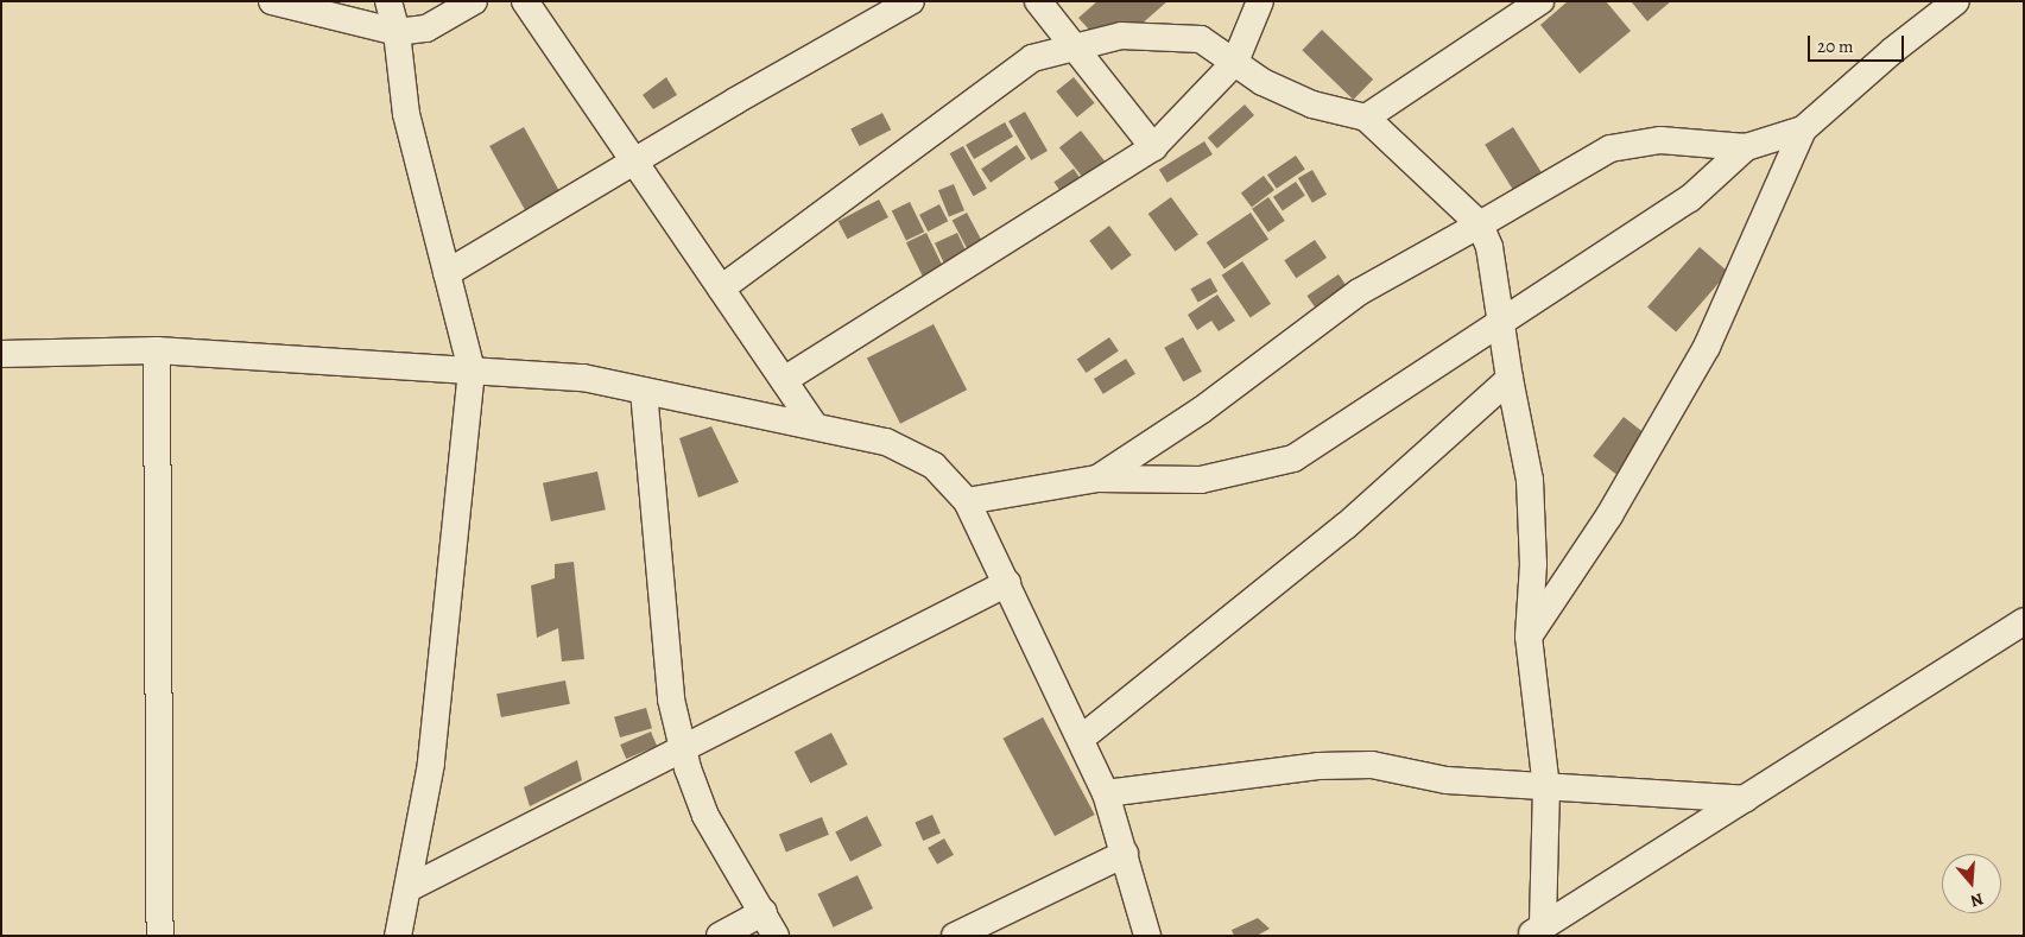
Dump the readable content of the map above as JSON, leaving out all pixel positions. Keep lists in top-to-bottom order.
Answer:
{
  "scale_bar": "20 m",
  "north": "bottom"
}
